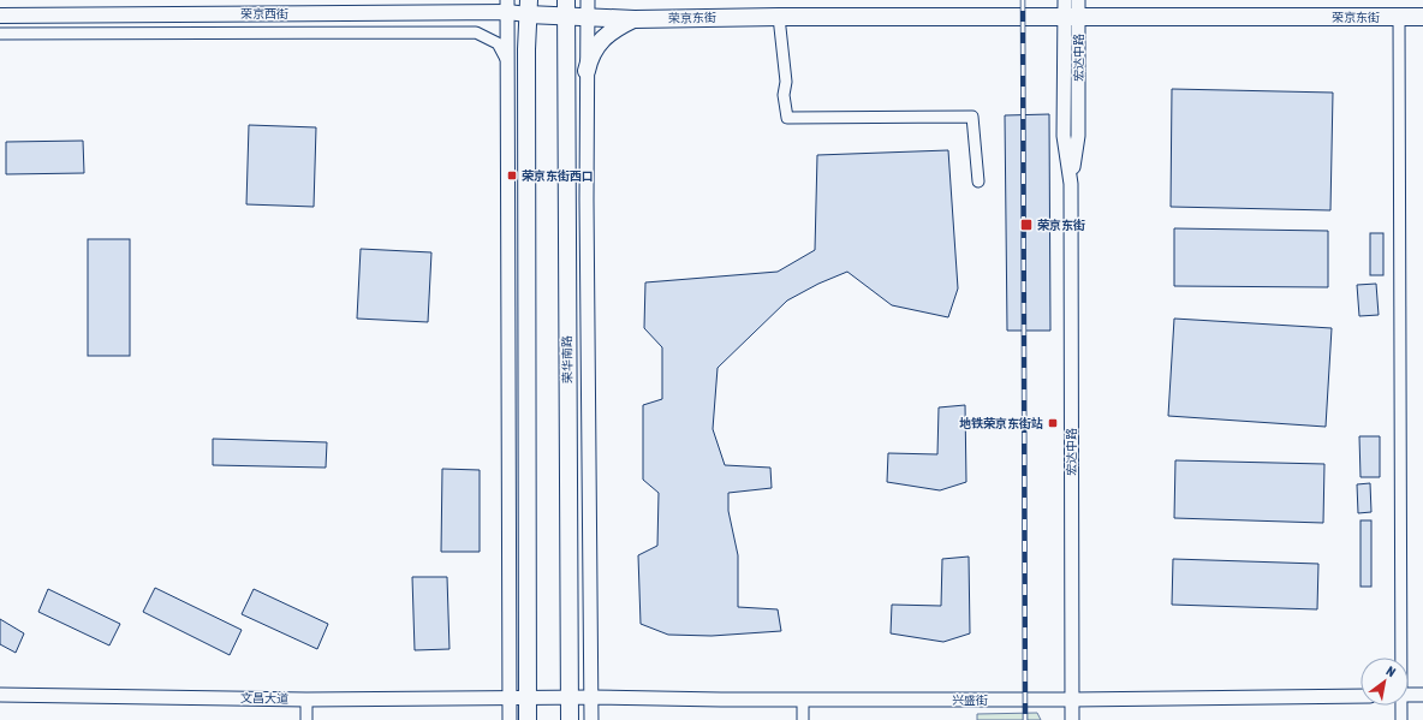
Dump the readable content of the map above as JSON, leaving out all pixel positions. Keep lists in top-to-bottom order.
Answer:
{
  "streets": {
    "main road": ["荣京西街", "荣京东街", "荣华南路"],
    "street": ["宏达中路", "文昌大道", "兴盛街"]
  },
  "crossings": [
    ["荣京西街", "荣京东街"],
    ["荣京东街", "宏达中路"],
    ["荣京东街", "荣华南路"],
    ["宏达中路", "兴盛街"],
    ["荣华南路", "文昌大道"],
    ["荣华南路", "兴盛街"],
    ["文昌大道", "兴盛街"]
  ],
  "places": {
    "transit": ["荣京东街西口", "荣京东街", "地铁荣京东街站"]
  },
  "north": "top right"
}
